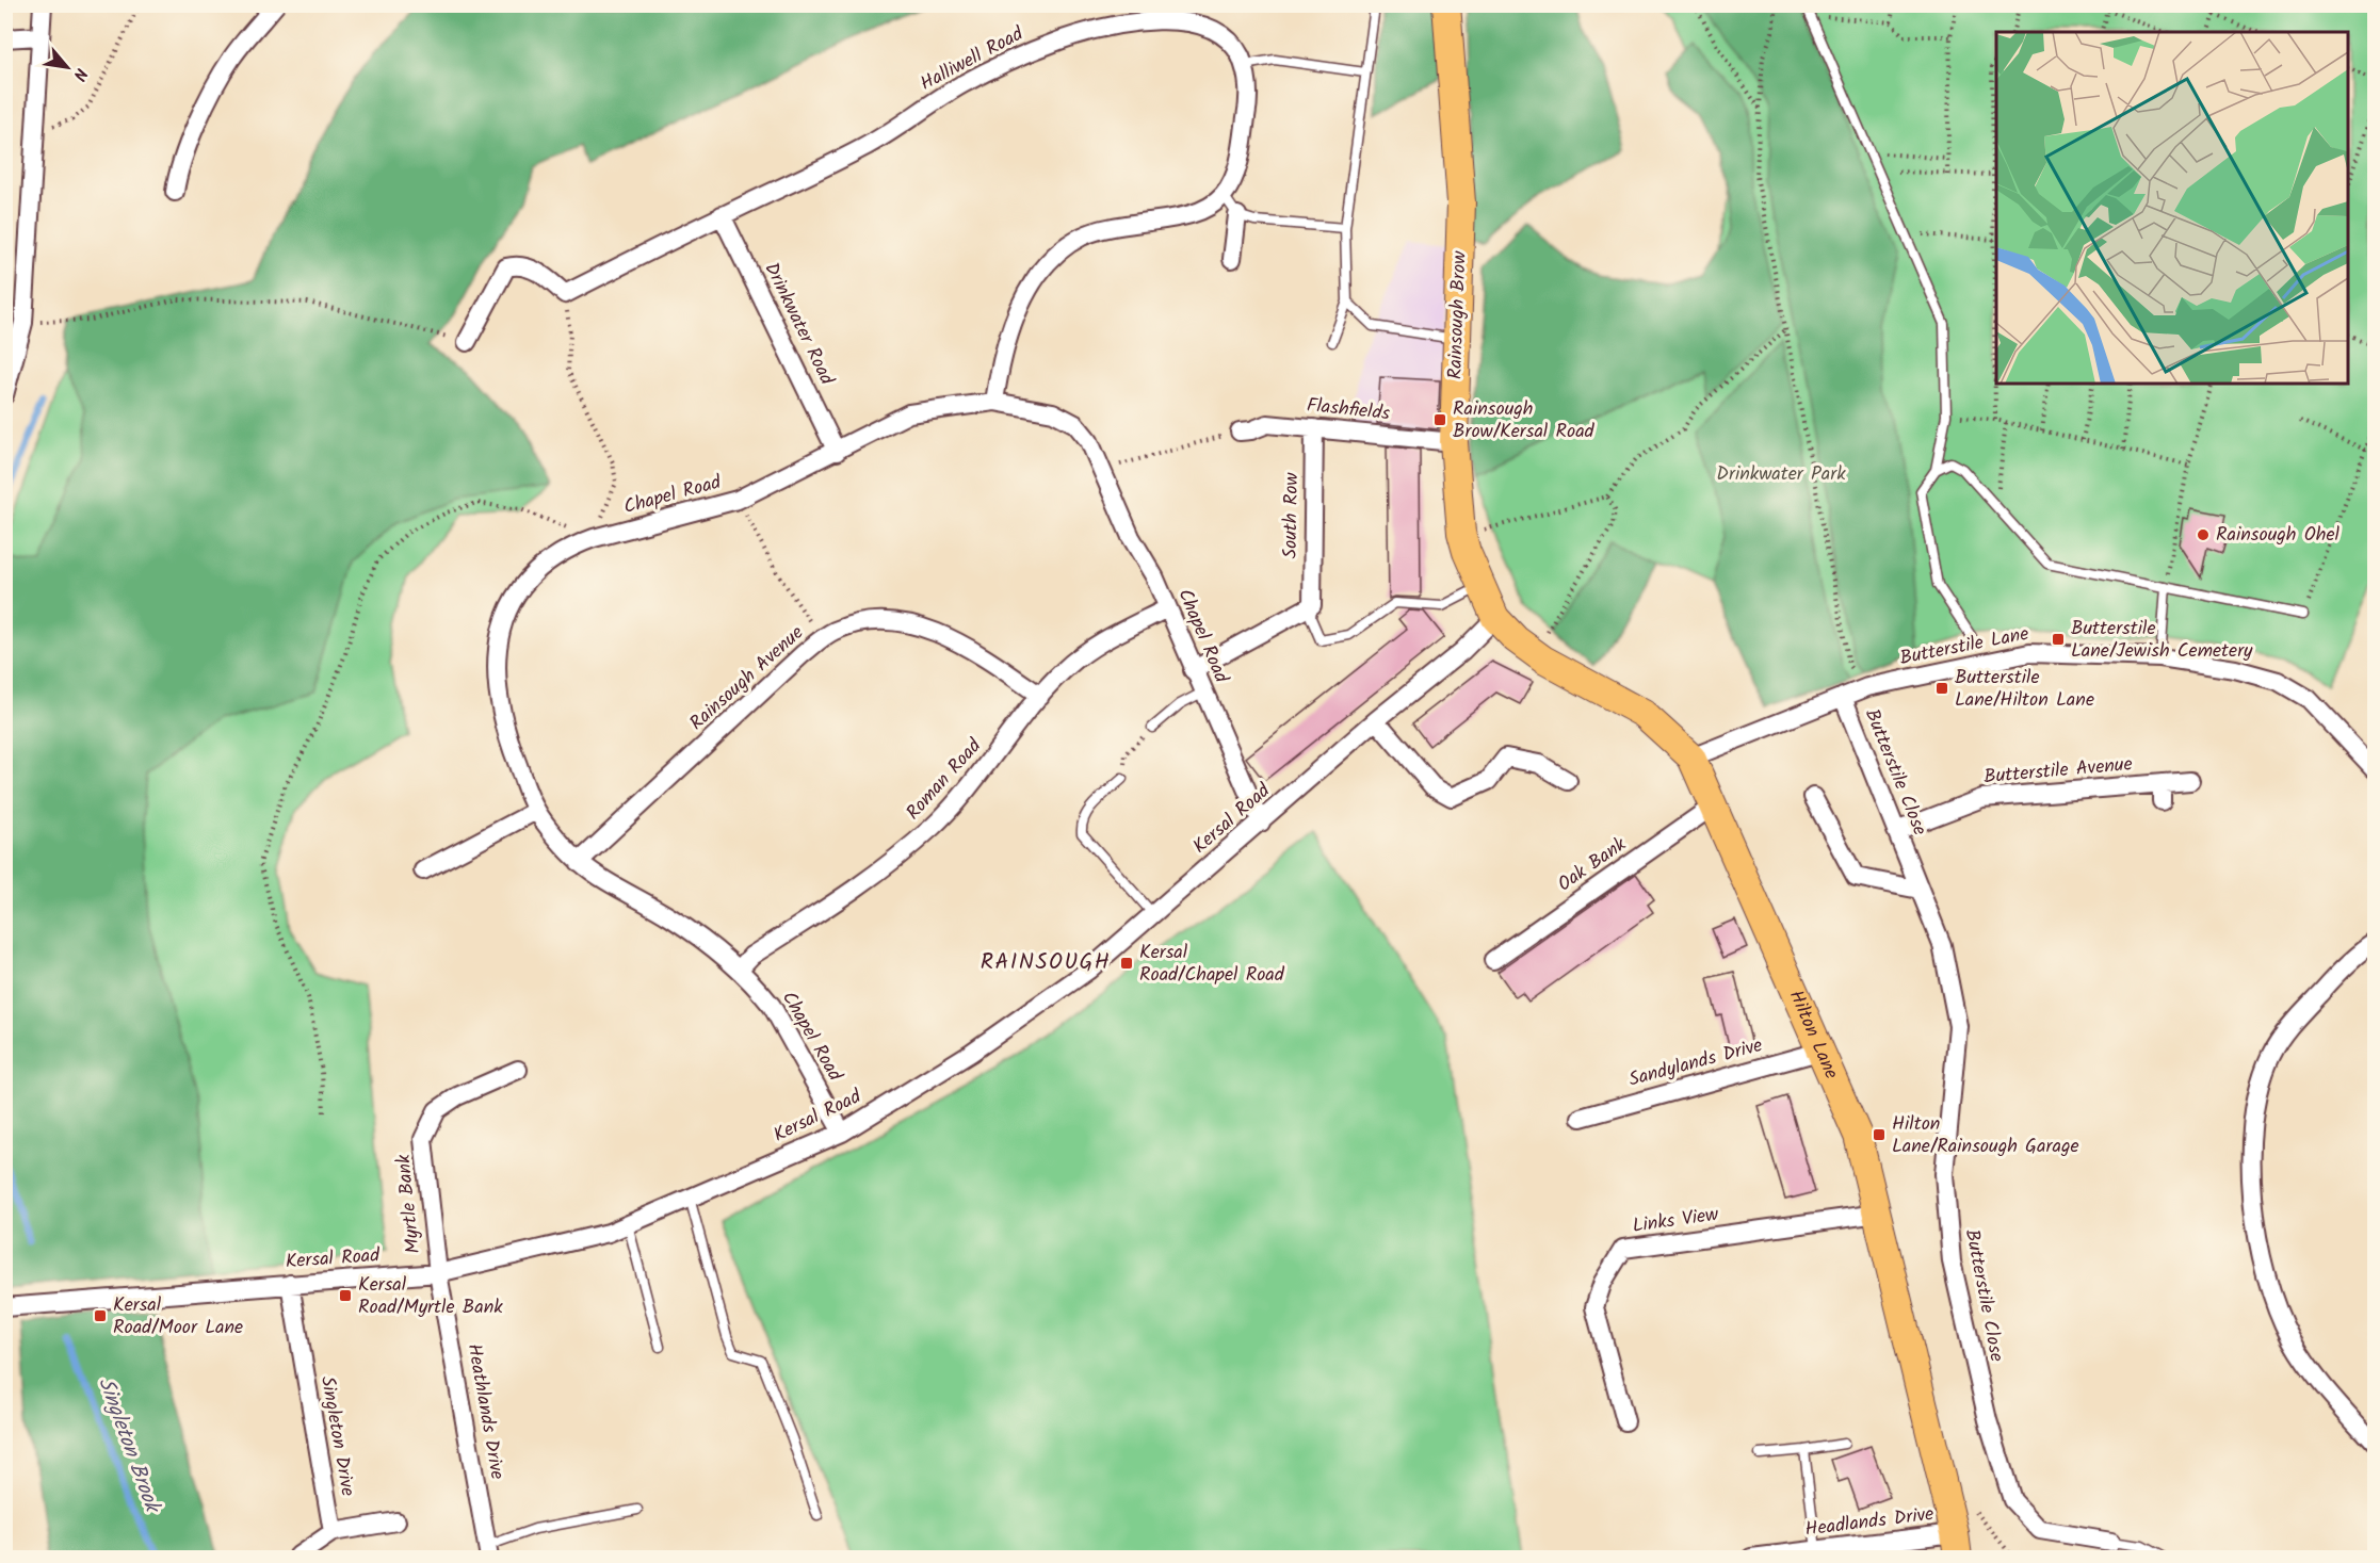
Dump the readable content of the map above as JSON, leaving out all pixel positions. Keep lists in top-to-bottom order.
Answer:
{
  "streets": {
    "main road": ["Rainsough Brow", "Hilton Lane"],
    "street": [
      "Halliwell Road",
      "Drinkwater Road",
      "Flashfields",
      "Chapel Road",
      "South Row",
      "Butterstile Lane",
      "Rainsough Avenue",
      "Butterstile Avenue",
      "Butterstile Close",
      "Roman Road",
      "Kersal Road",
      "Oak Bank",
      "Sandylands Drive",
      "Myrtle Bank",
      "Links View",
      "Heathlands Drive",
      "Singleton Drive",
      "Headlands Drive"
    ]
  },
  "crossings": [
    ["Halliwell Road", "Drinkwater Road"],
    ["Rainsough Brow", "Flashfields"],
    ["Rainsough Brow", "Kersal Road"],
    ["Rainsough Brow", "Hilton Lane"],
    ["Drinkwater Road", "Chapel Road"],
    ["Flashfields", "South Row"],
    ["Chapel Road", "Rainsough Avenue"],
    ["Chapel Road", "Roman Road"],
    ["Chapel Road", "Kersal Road"],
    ["Butterstile Lane", "Butterstile Close"],
    ["Butterstile Lane", "Hilton Lane"],
    ["Rainsough Avenue", "Roman Road"],
    ["Butterstile Avenue", "Butterstile Close"],
    ["Kersal Road", "Hilton Lane"],
    ["Kersal Road", "Myrtle Bank"],
    ["Kersal Road", "Heathlands Drive"],
    ["Kersal Road", "Singleton Drive"],
    ["Oak Bank", "Hilton Lane"],
    ["Hilton Lane", "Sandylands Drive"],
    ["Hilton Lane", "Links View"],
    ["Hilton Lane", "Headlands Drive"],
    ["Myrtle Bank", "Heathlands Drive"]
  ],
  "districts": ["RAINSOUGH"],
  "water": ["Singleton Brook"],
  "parks": ["Drinkwater Park"],
  "places": {
    "transit": [
      "Rainsough Brow/Kersal Road",
      "Butterstile Lane/Jewish Cemetery",
      "Butterstile Lane/Hilton Lane",
      "Kersal Road/Chapel Road",
      "Hilton Lane/Rainsough Garage",
      "Kersal Road/Myrtle Bank",
      "Kersal Road/Moor Lane"
    ],
    "other": ["Rainsough Ohel"]
  },
  "north": "bottom right"
}
